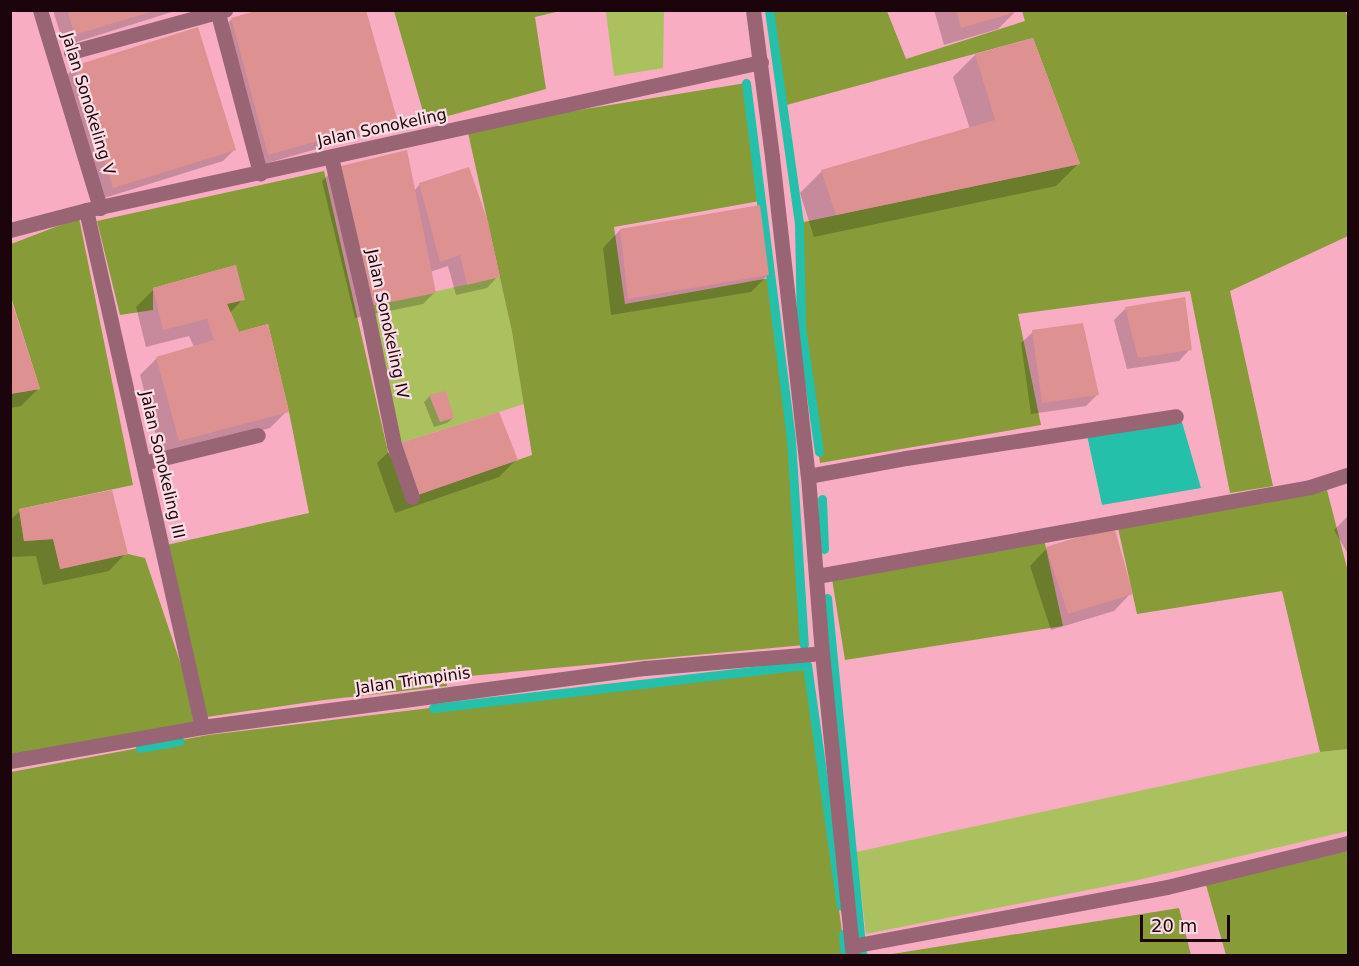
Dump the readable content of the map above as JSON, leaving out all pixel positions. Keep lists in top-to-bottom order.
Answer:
{
  "streets": {
    "street": [
      "Jalan Sonokeling V",
      "Jalan Sonokeling",
      "Jalan Sonokeling IV",
      "Jalan Sonokeling III",
      "Jalan Trimpinis"
    ]
  },
  "crossings": [
    ["Jalan Sonokeling V", "Jalan Sonokeling"],
    ["Jalan Sonokeling V", "Jalan Sonokeling III"],
    ["Jalan Sonokeling", "Jalan Sonokeling IV"],
    ["Jalan Sonokeling", "Jalan Sonokeling III"],
    ["Jalan Sonokeling III", "Jalan Trimpinis"]
  ],
  "scale_bar": "20 m"
}
